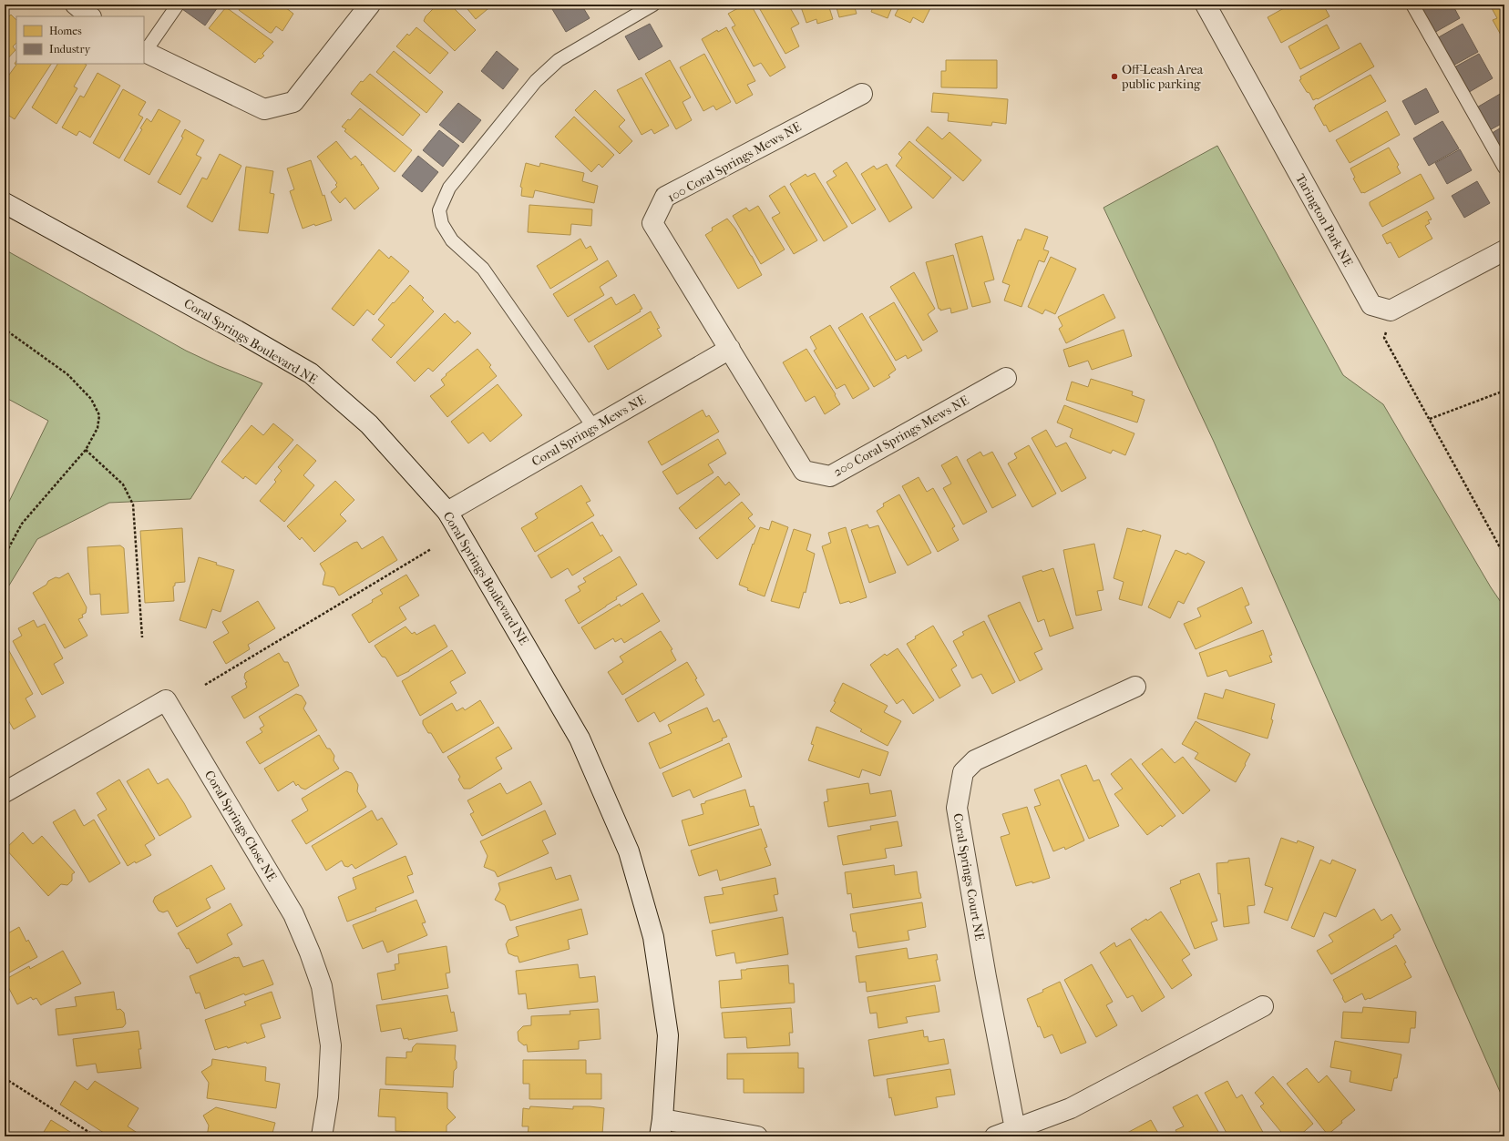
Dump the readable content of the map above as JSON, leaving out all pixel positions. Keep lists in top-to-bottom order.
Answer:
{
  "streets": {
    "street": [
      "100 Coral Springs Mews NE",
      "Tarington Park NE",
      "Coral Springs Boulevard NE",
      "Coral Springs Mews NE",
      "200 Coral Springs Mews NE",
      "Coral Springs Close NE",
      "Coral Springs Court NE"
    ]
  },
  "crossings": [
    ["100 Coral Springs Mews NE", "Coral Springs Mews NE"],
    ["100 Coral Springs Mews NE", "200 Coral Springs Mews NE"],
    ["Coral Springs Boulevard NE", "Coral Springs Mews NE"],
    ["Coral Springs Mews NE", "200 Coral Springs Mews NE"]
  ],
  "places": ["Off-Leash Area public parking"],
  "legend": ["Homes", "Industry"]
}
